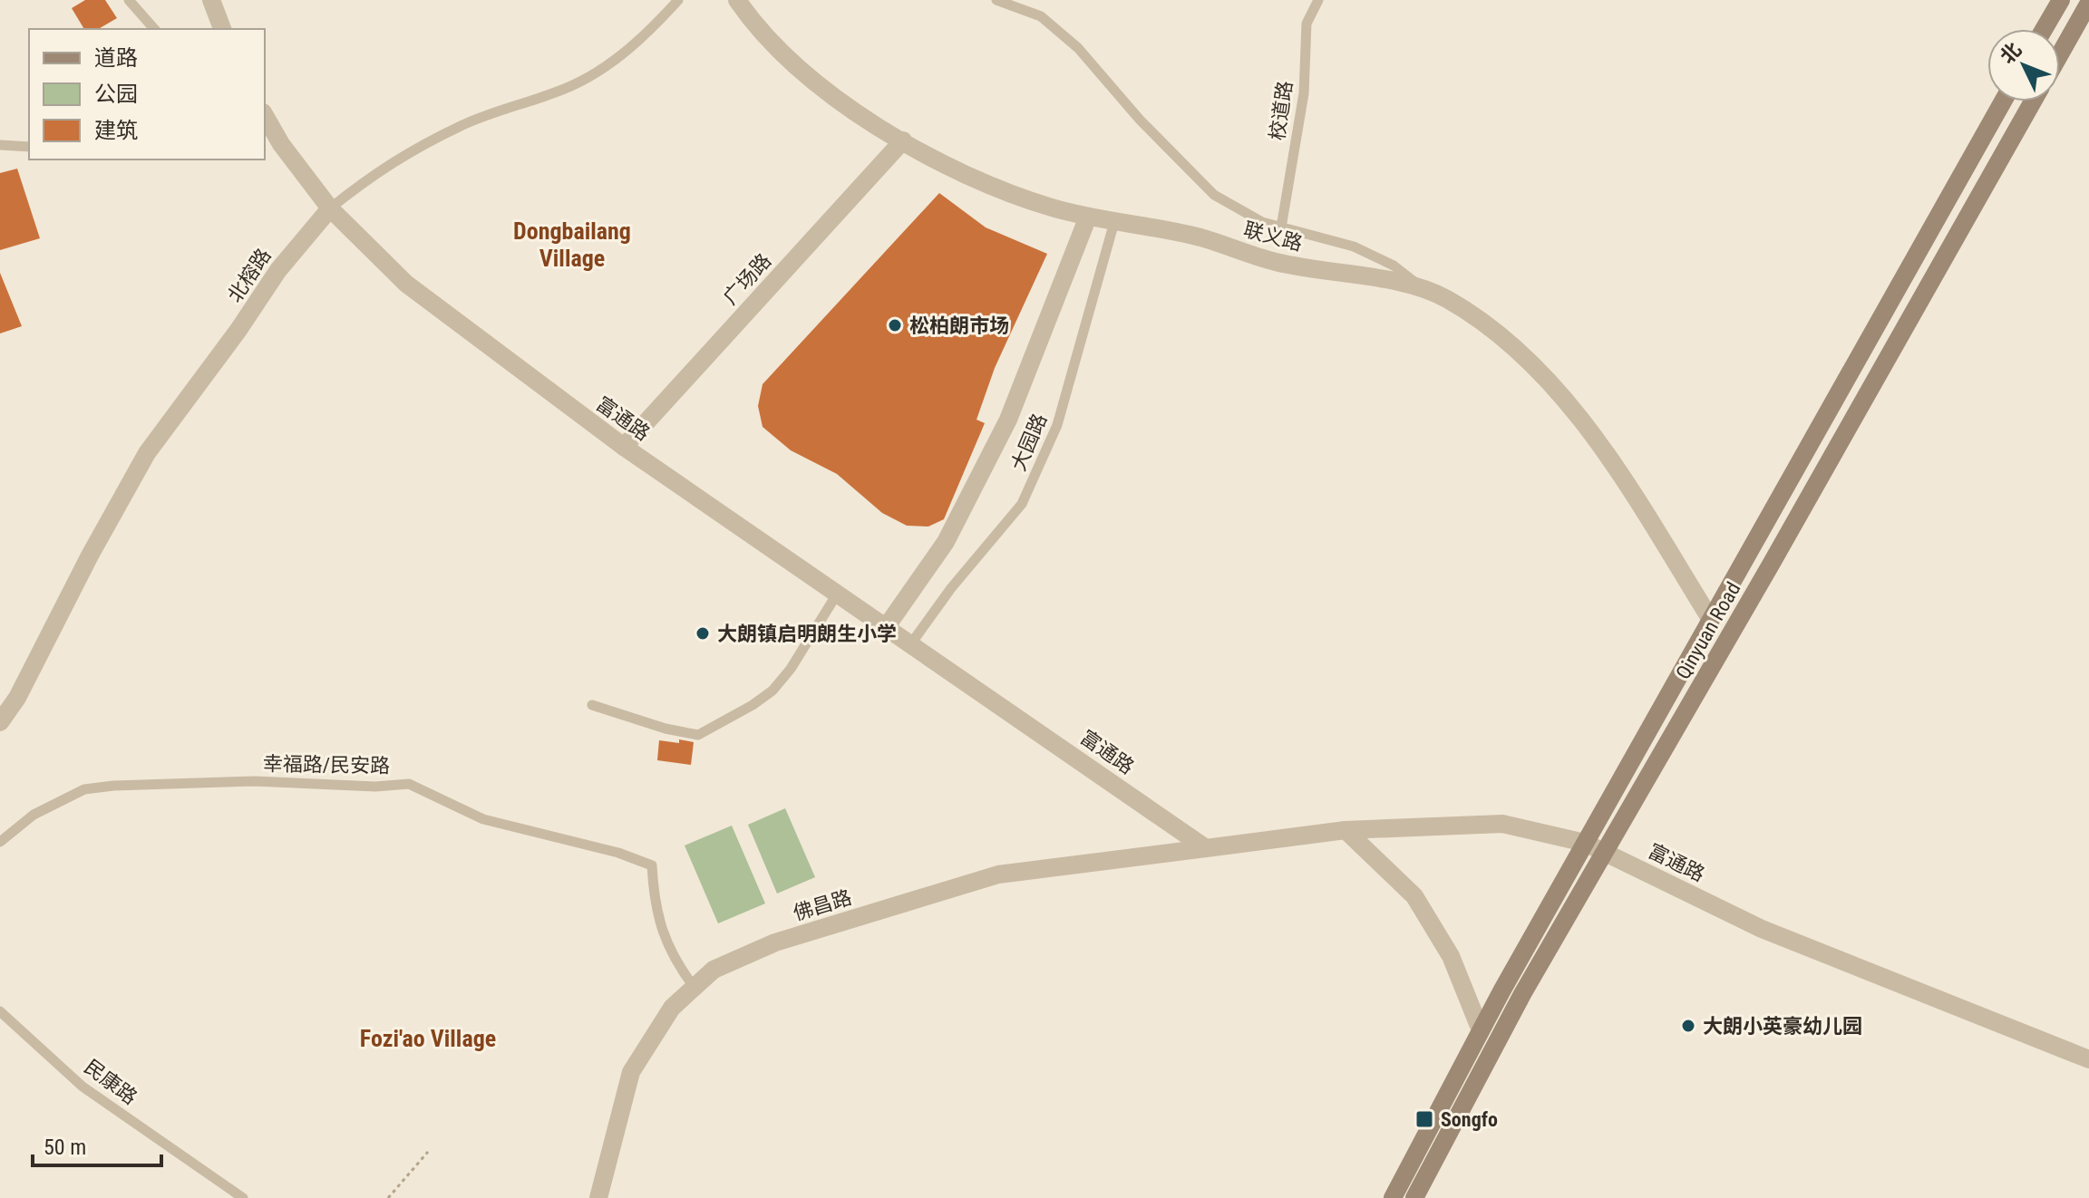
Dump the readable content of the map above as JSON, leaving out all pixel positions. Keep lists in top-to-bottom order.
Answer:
{
  "streets": {
    "main road": ["Qinyuan Road"],
    "street": [
      "联义路",
      "北榕路",
      "广场路",
      "富通路",
      "佛昌路"
    ],
    "lane": [
      "校道路",
      "大园路",
      "幸福路/民安路",
      "民康路"
    ]
  },
  "crossings": [
    ["联义路", "广场路"],
    ["联义路", "大园路"],
    ["联义路", "Qinyuan Road"],
    ["北榕路", "富通路"],
    ["广场路", "富通路"],
    ["富通路", "大园路"],
    ["富通路", "Qinyuan Road"],
    ["富通路", "佛昌路"],
    ["幸福路/民安路", "佛昌路"]
  ],
  "districts": ["Dongbailang Village", "Fozi'ao Village"],
  "places": {
    "other": ["松柏朗市场", "大朗镇启明朗生小学", "大朗小英豪幼儿园"],
    "transit": ["Songfo"]
  },
  "legend": ["道路", "公园", "建筑"],
  "scale_bar": "50 m",
  "north": "top left"
}
